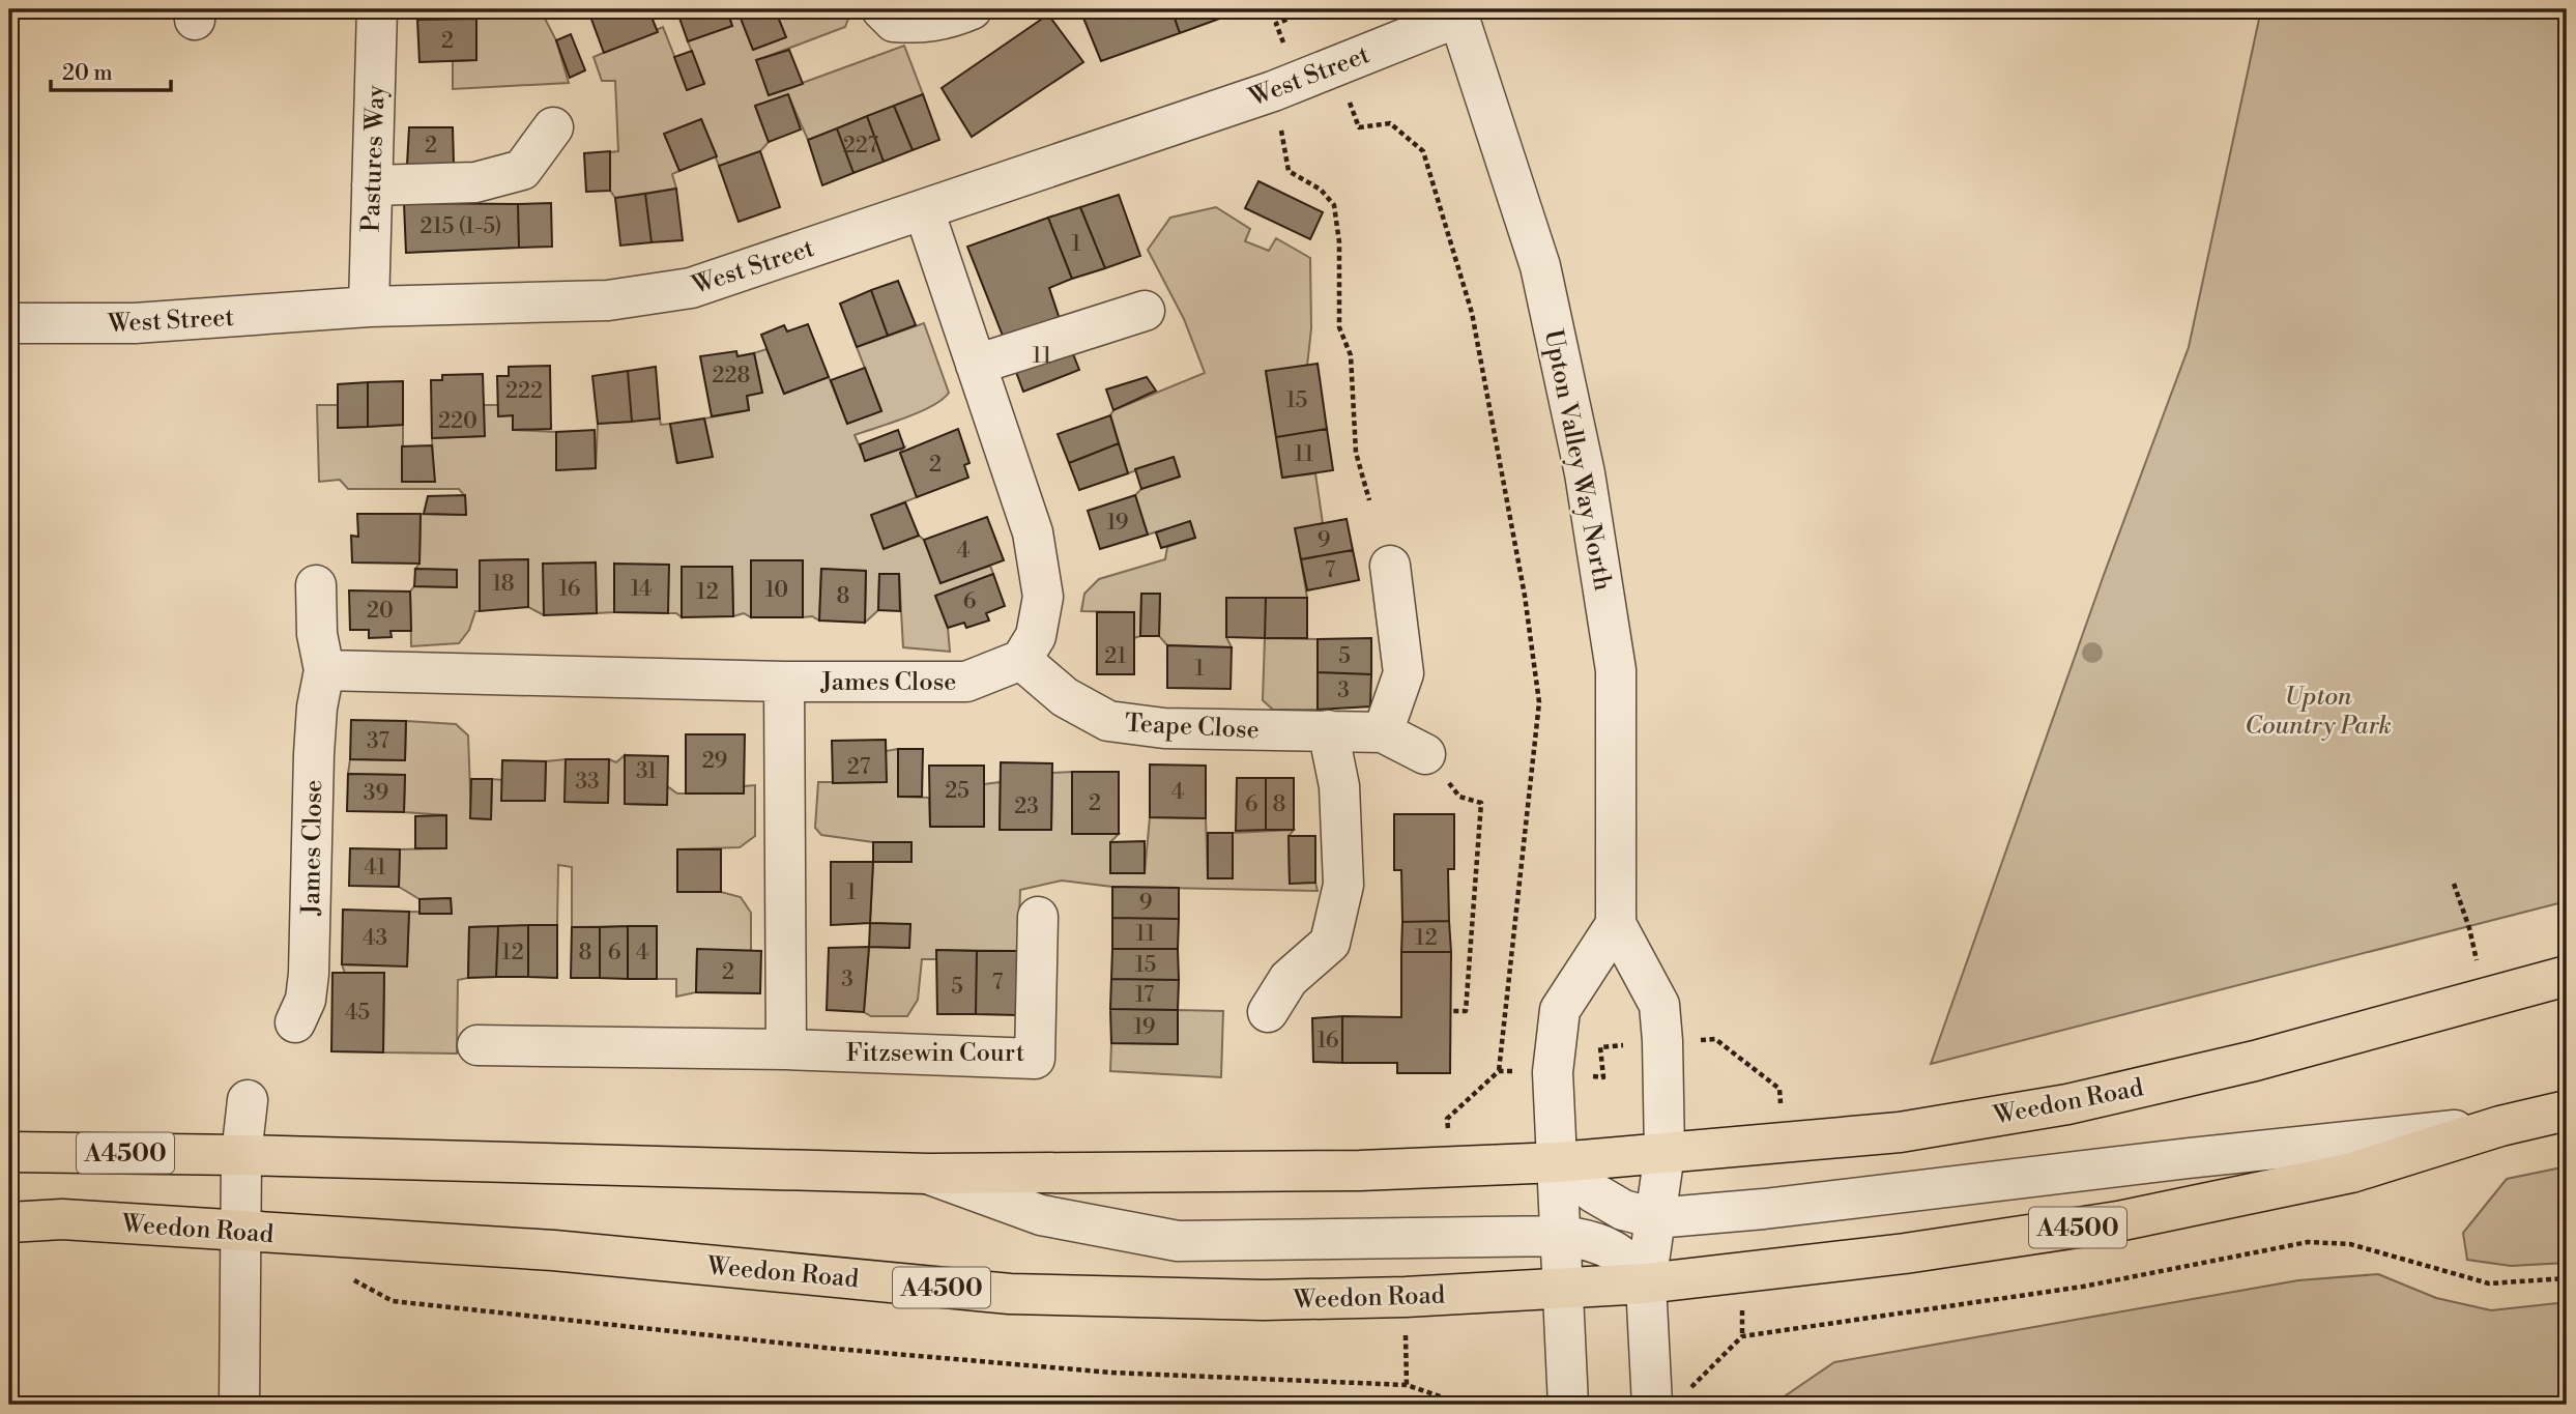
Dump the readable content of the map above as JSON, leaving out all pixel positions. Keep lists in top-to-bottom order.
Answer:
{
  "streets": {
    "highway": ["Weedon Road", "A4500"],
    "street": [
      "West Street",
      "Pastures Way",
      "Upton Valley Way North",
      "James Close",
      "Teape Close",
      "Fitzsewin Court"
    ]
  },
  "crossings": [
    ["West Street", "Pastures Way"],
    ["West Street", "Upton Valley Way North"],
    ["Upton Valley Way North", "Weedon Road"],
    ["James Close", "Teape Close"]
  ],
  "parks": ["Upton Country Park"],
  "house_numbers": [
    "2",
    "2",
    "227",
    "215 (1-5)",
    "1",
    "11",
    "228",
    "222",
    "15",
    "220",
    "11",
    "2",
    "19",
    "9",
    "4",
    "7",
    "18",
    "16",
    "14",
    "10",
    "12",
    "8",
    "6",
    "20",
    "21",
    "5",
    "1",
    "3",
    "37",
    "29",
    "27",
    "31",
    "33",
    "25",
    "4",
    "39",
    "2",
    "6",
    "8",
    "23",
    "41",
    "1",
    "9",
    "11",
    "43",
    "12",
    "12",
    "8",
    "6",
    "4",
    "15",
    "2",
    "3",
    "7",
    "5",
    "17",
    "45",
    "19",
    "16"
  ],
  "scale_bar": "20 m"
}
